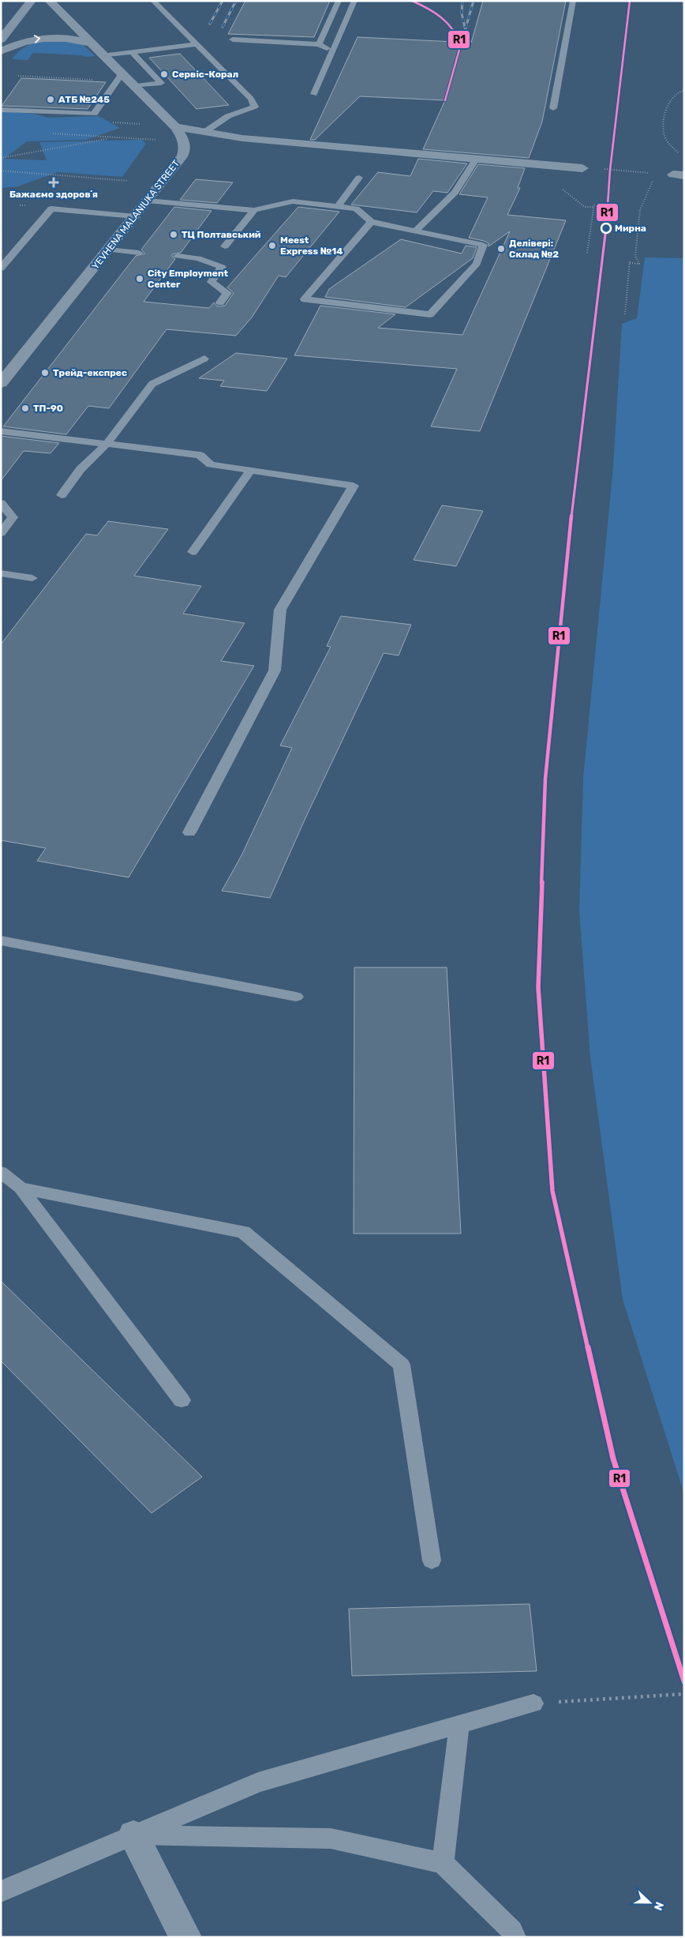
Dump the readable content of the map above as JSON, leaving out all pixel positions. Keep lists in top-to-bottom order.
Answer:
{
  "streets": {
    "street": ["YEVHENA MALANIUKA STREET"]
  },
  "places": {
    "other": [
      "Сервіс-Корал",
      "АТБ №245",
      "Мирна",
      "ТЦ Полтавський",
      "Meest Express №14",
      "Делівері: Склад №2",
      "City Employment Center",
      "Трейд-експрес",
      "ТП-90"
    ],
    "health": ["Бажаємо здоровʼя"]
  },
  "lines": ["transit line R1"],
  "north": "right"
}
